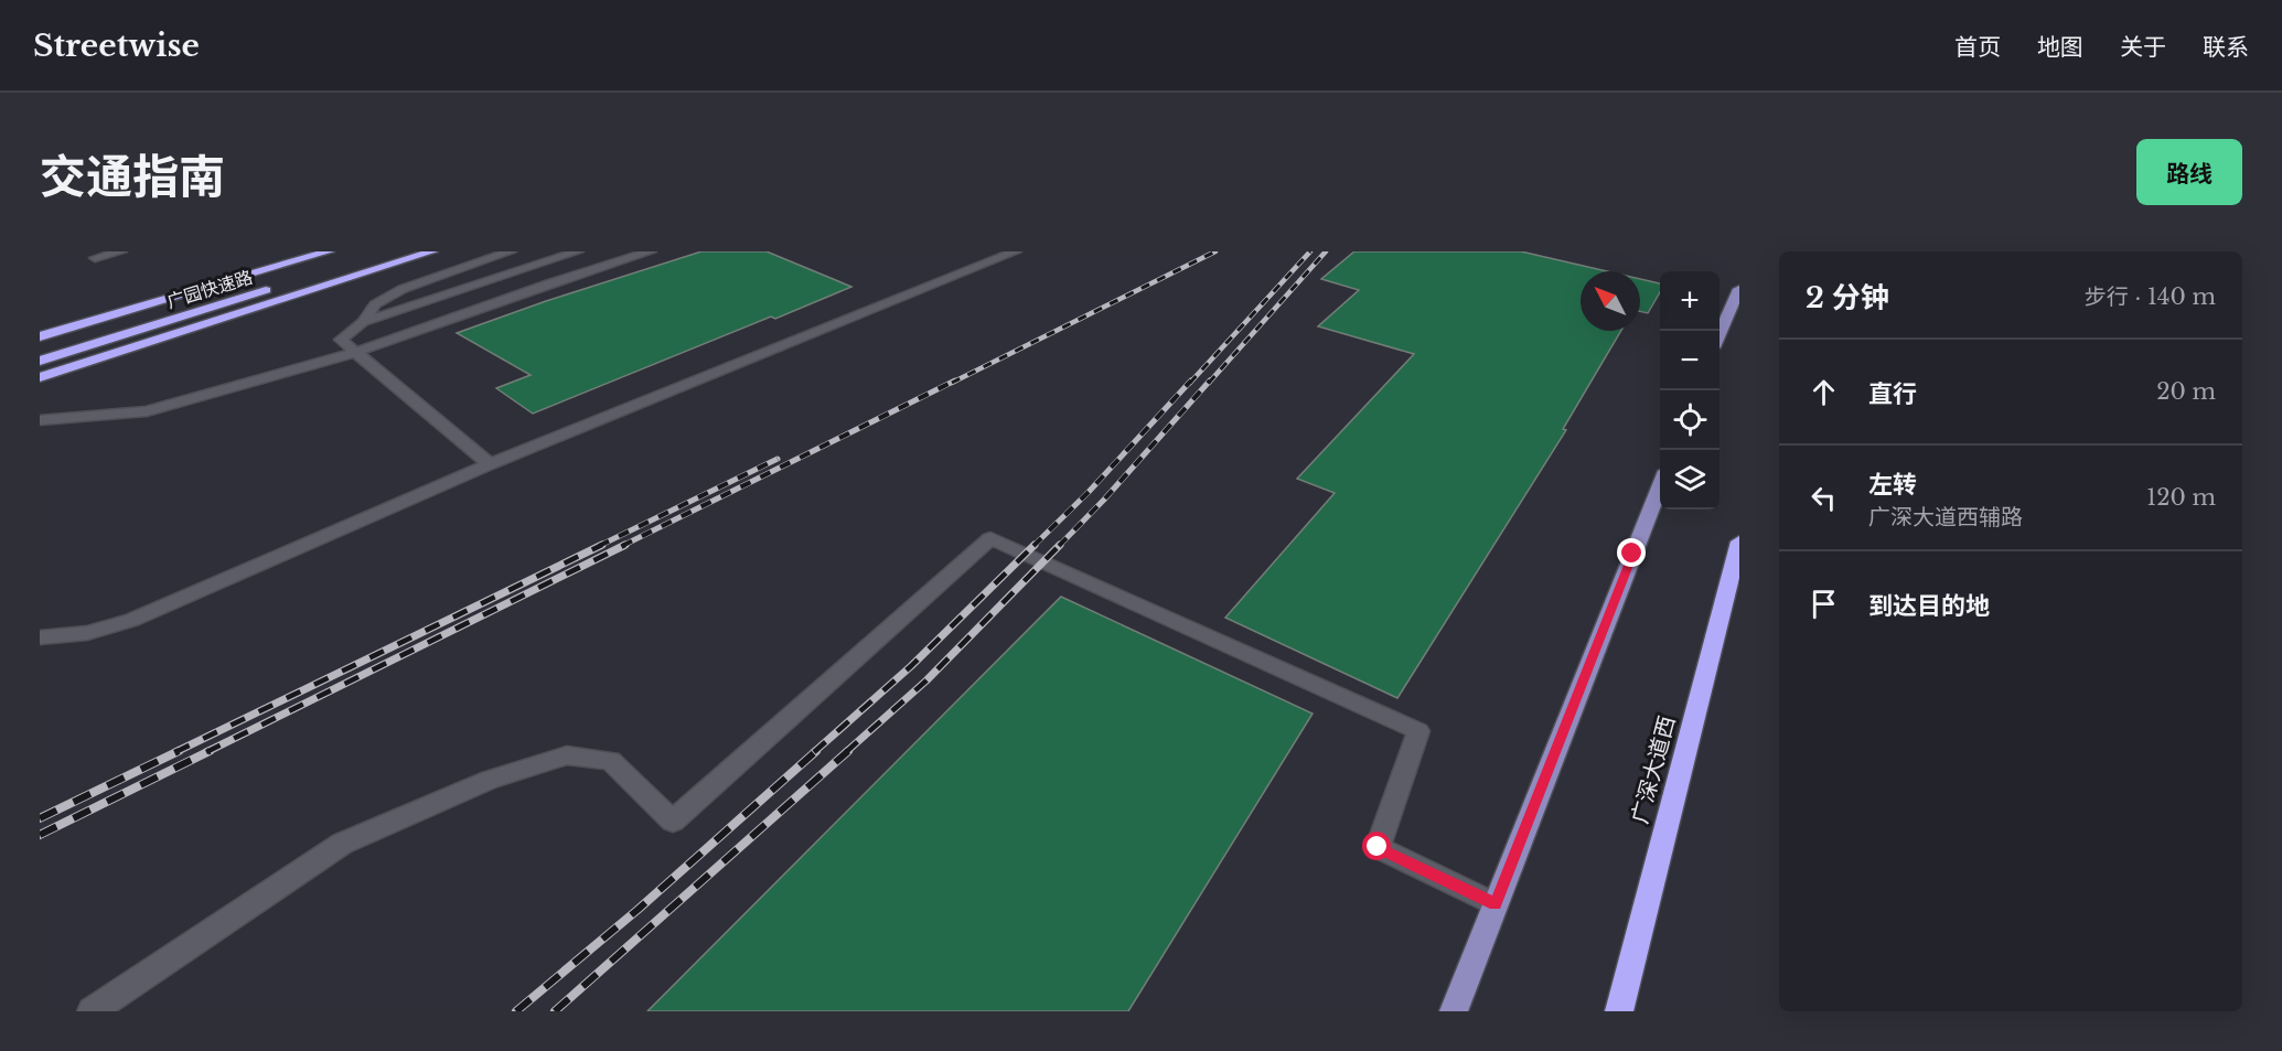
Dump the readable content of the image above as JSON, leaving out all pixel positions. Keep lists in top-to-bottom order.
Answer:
{
  "streets": {
    "highway": ["广园快速路", "广深大道西"]
  },
  "north": "top left",
  "page": {
    "header": "Streetwise",
    "nav": [
      "首页",
      "地图",
      "关于",
      "联系"
    ],
    "title": "交通指南",
    "buttons": "路线",
    "heading": ["2 分钟", "步行 · 140 m"],
    "map_buttons": ["+", "−"],
    "list": [
      ["直行", "20 m"],
      ["左转", "广深大道西辅路", "120 m"],
      "到达目的地"
    ]
  }
}
